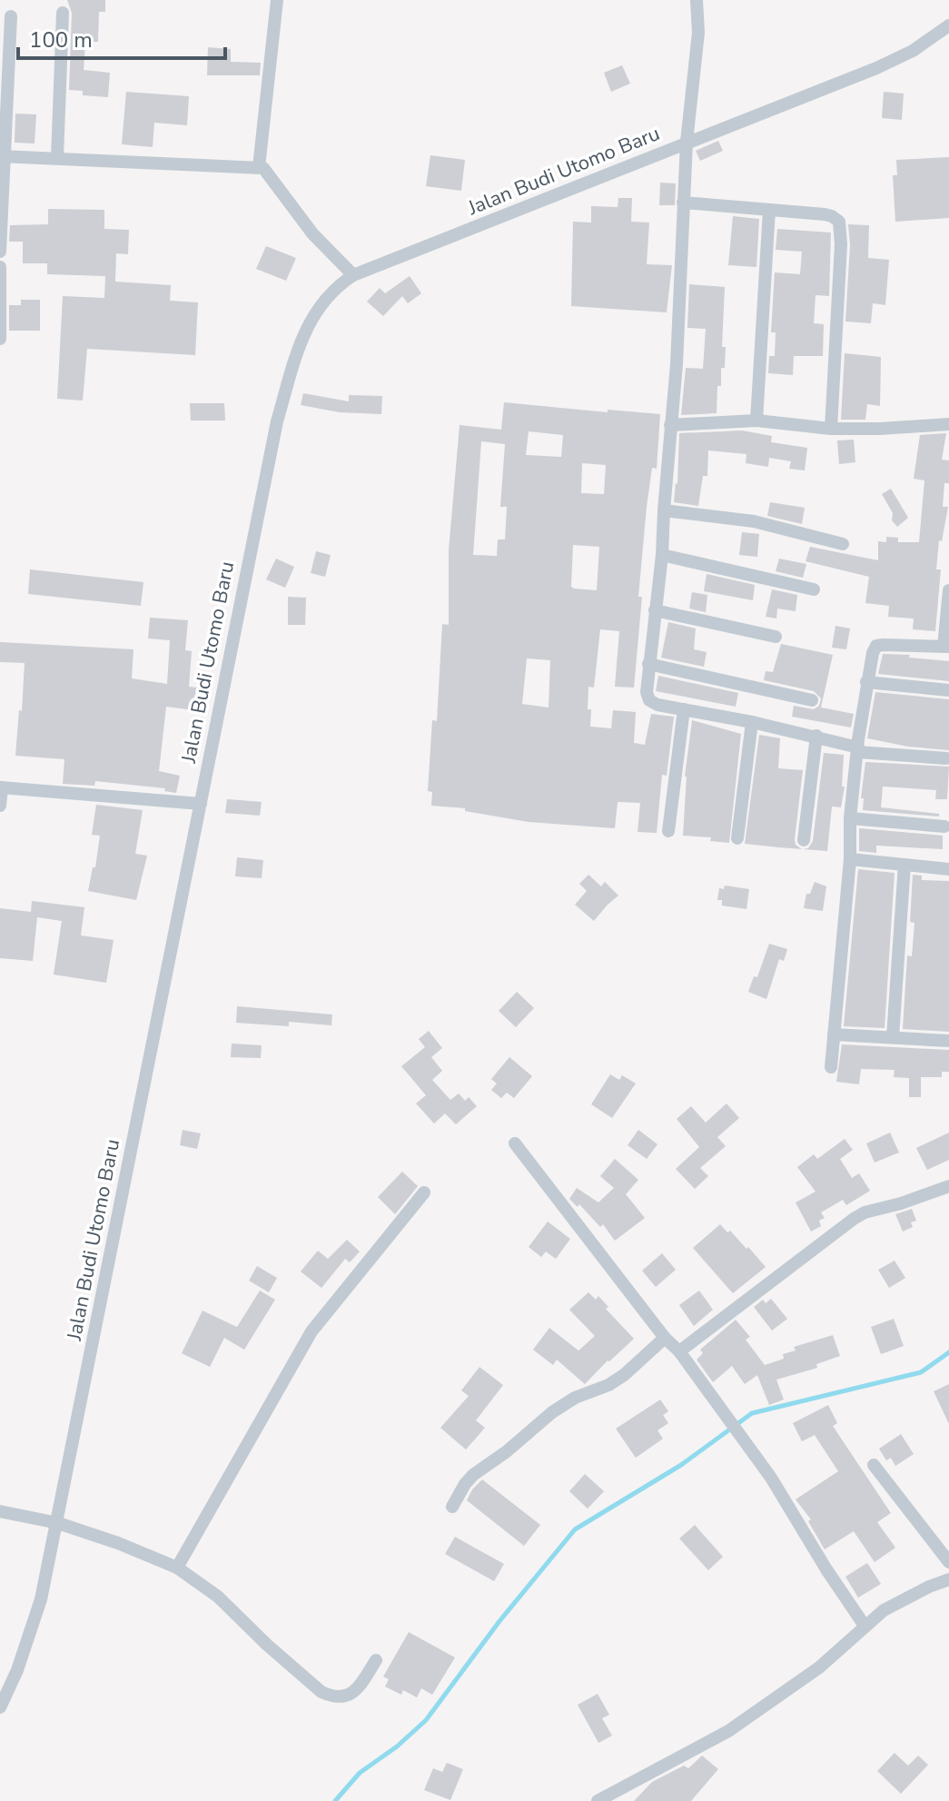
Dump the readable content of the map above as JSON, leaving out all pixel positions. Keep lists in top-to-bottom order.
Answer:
{
  "streets": {
    "street": ["Jalan Budi Utomo Baru"]
  },
  "scale_bar": "100 m"
}
